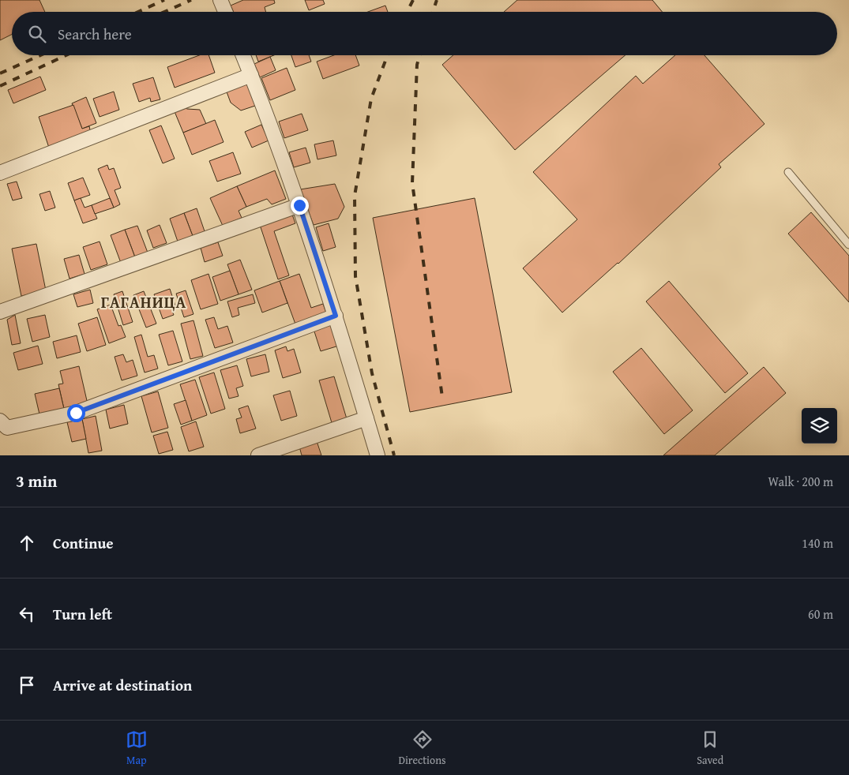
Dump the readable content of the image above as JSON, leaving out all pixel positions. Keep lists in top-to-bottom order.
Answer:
{
  "districts": ["ГАГАНИЦА"],
  "page": {
    "search": "Search here",
    "heading": ["3 min", "Walk · 200 m"],
    "list": [
      ["Continue", "140 m"],
      ["Turn left", "60 m"],
      "Arrive at destination"
    ],
    "nav": ["Map", "Directions", "Saved"]
  }
}
